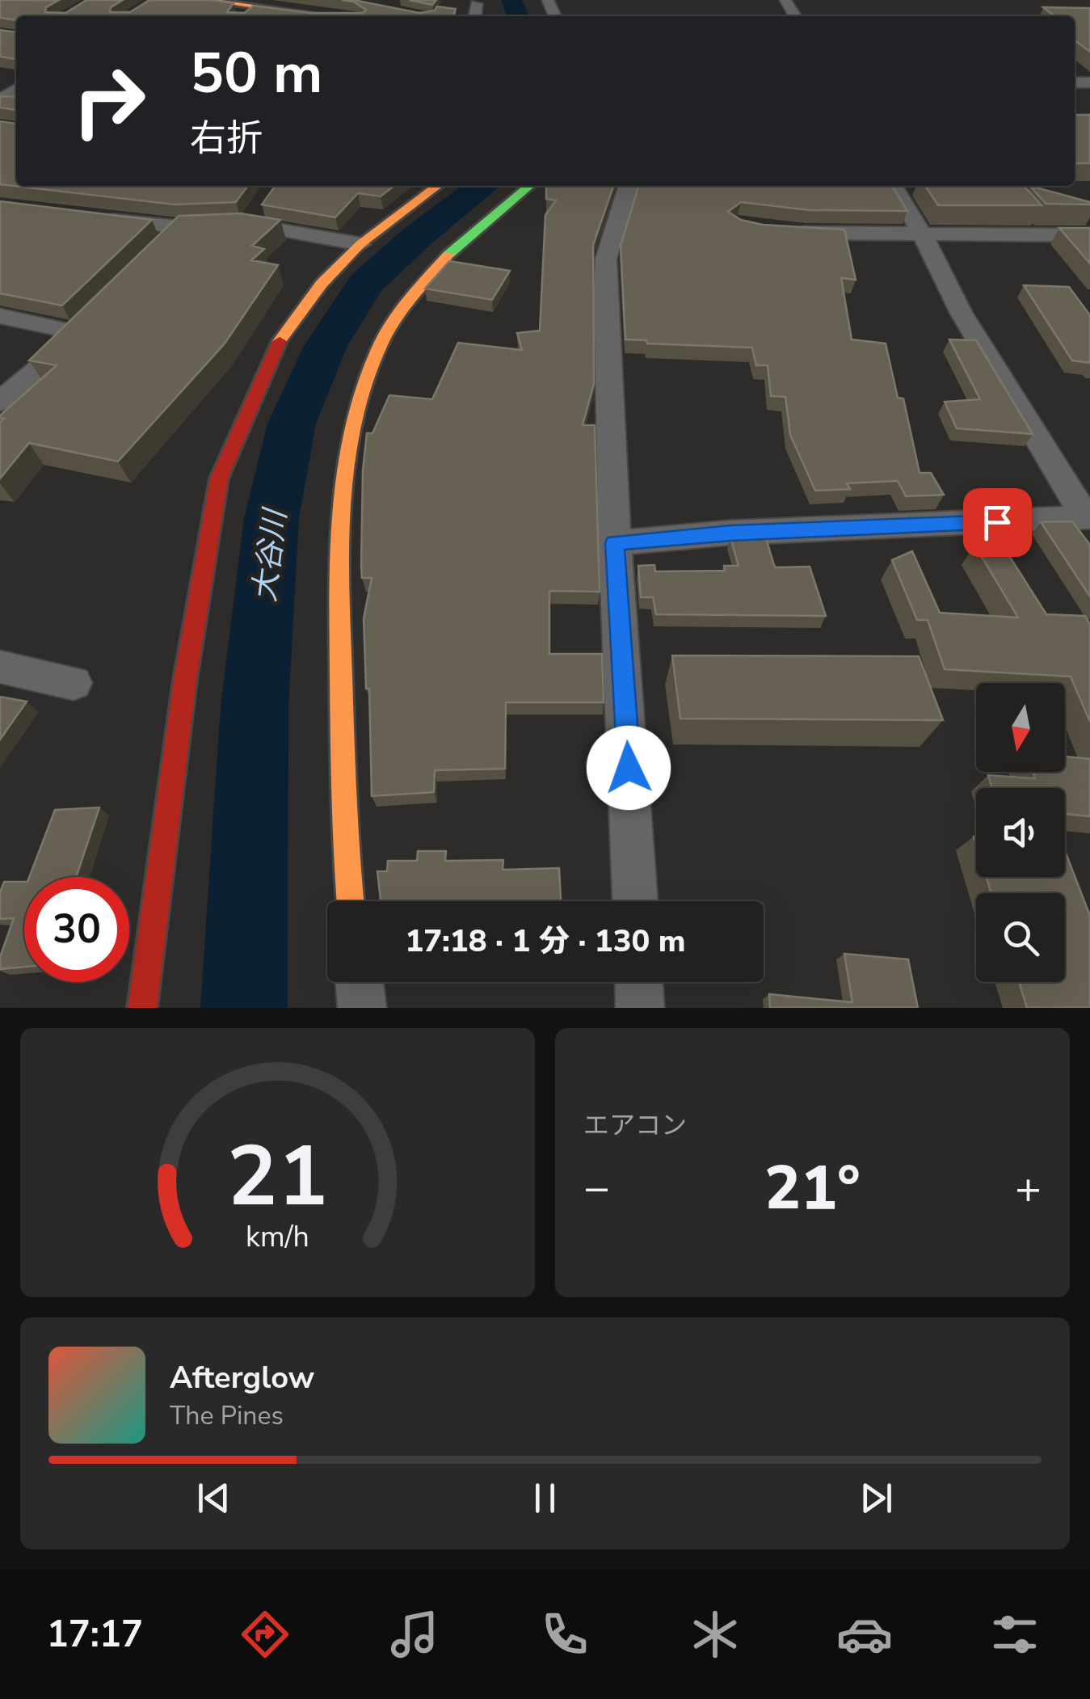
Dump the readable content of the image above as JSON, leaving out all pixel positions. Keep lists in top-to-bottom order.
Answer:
{
  "water": ["大谷川"],
  "north": "bottom",
  "page": {
    "turn": ["50 m", "右折"],
    "limit": "30",
    "trip": "17:18 · 1 分 · 130 m",
    "tile": "エアコン",
    "heat": ["−", "21°", "+"],
    "song": ["Afterglow", "The Pines"],
    "tabs": "17:17",
    "gauge": ["21", "km/h"]
  }
}
